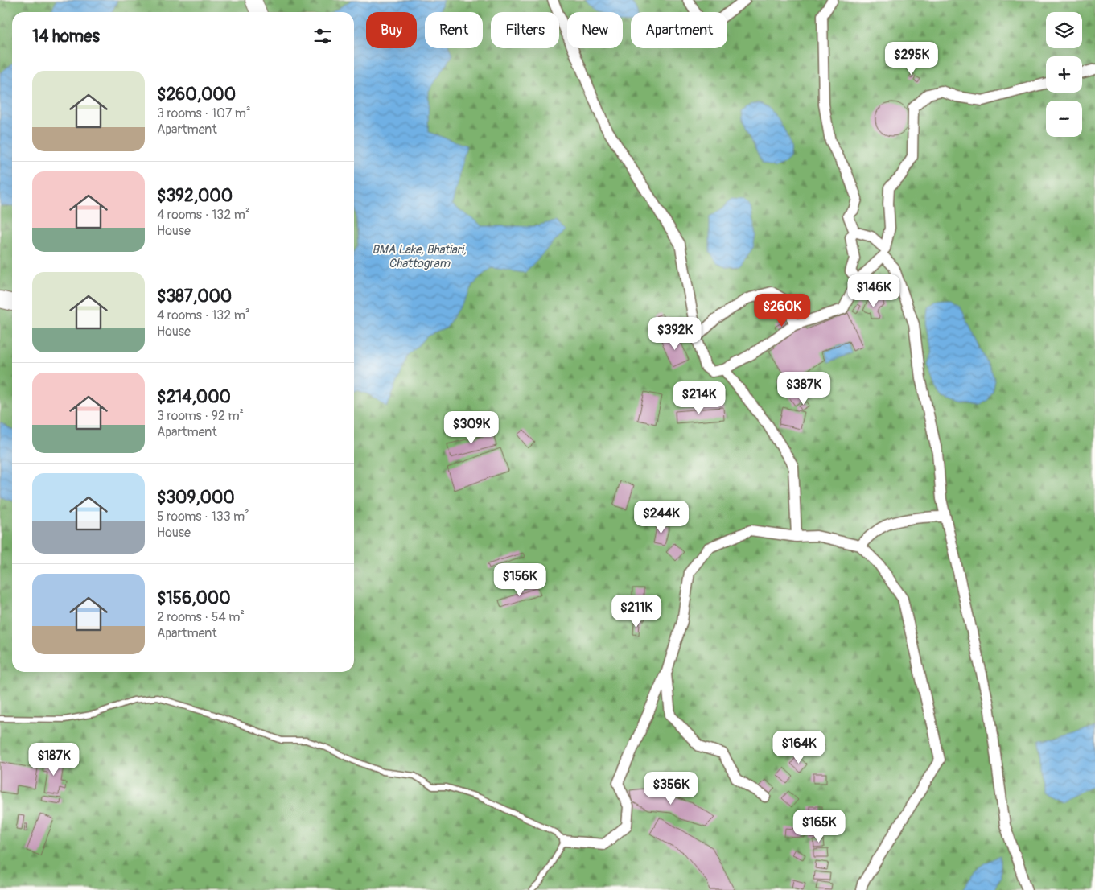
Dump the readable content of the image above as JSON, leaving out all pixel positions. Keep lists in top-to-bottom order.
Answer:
{
  "water": ["BMA Lake, Bhatiari, Chattogram"],
  "page": {
    "map_buttons": ["+", "−"],
    "chip": [
      "Buy",
      "Rent",
      "Filters",
      "New",
      "Apartment"
    ],
    "heading": "14 homes",
    "price": [
      "$295K",
      "$146K",
      "$260K",
      "$392K",
      "$387K",
      "$214K",
      "$309K",
      "$244K",
      "$156K",
      "$211K",
      "$164K",
      "$187K",
      "$356K",
      "$165K"
    ],
    "list": [
      {
        "name": "$260,000",
        "note": "3 rooms · 107 m² · Apartment"
      },
      {
        "name": "$392,000",
        "note": "4 rooms · 132 m² · House"
      },
      {
        "name": "$387,000",
        "note": "4 rooms · 132 m² · House"
      },
      {
        "name": "$214,000",
        "note": "3 rooms · 92 m² · Apartment"
      },
      {
        "name": "$309,000",
        "note": "5 rooms · 133 m² · House"
      },
      {
        "name": "$156,000",
        "note": "2 rooms · 54 m² · Apartment"
      }
    ]
  }
}
